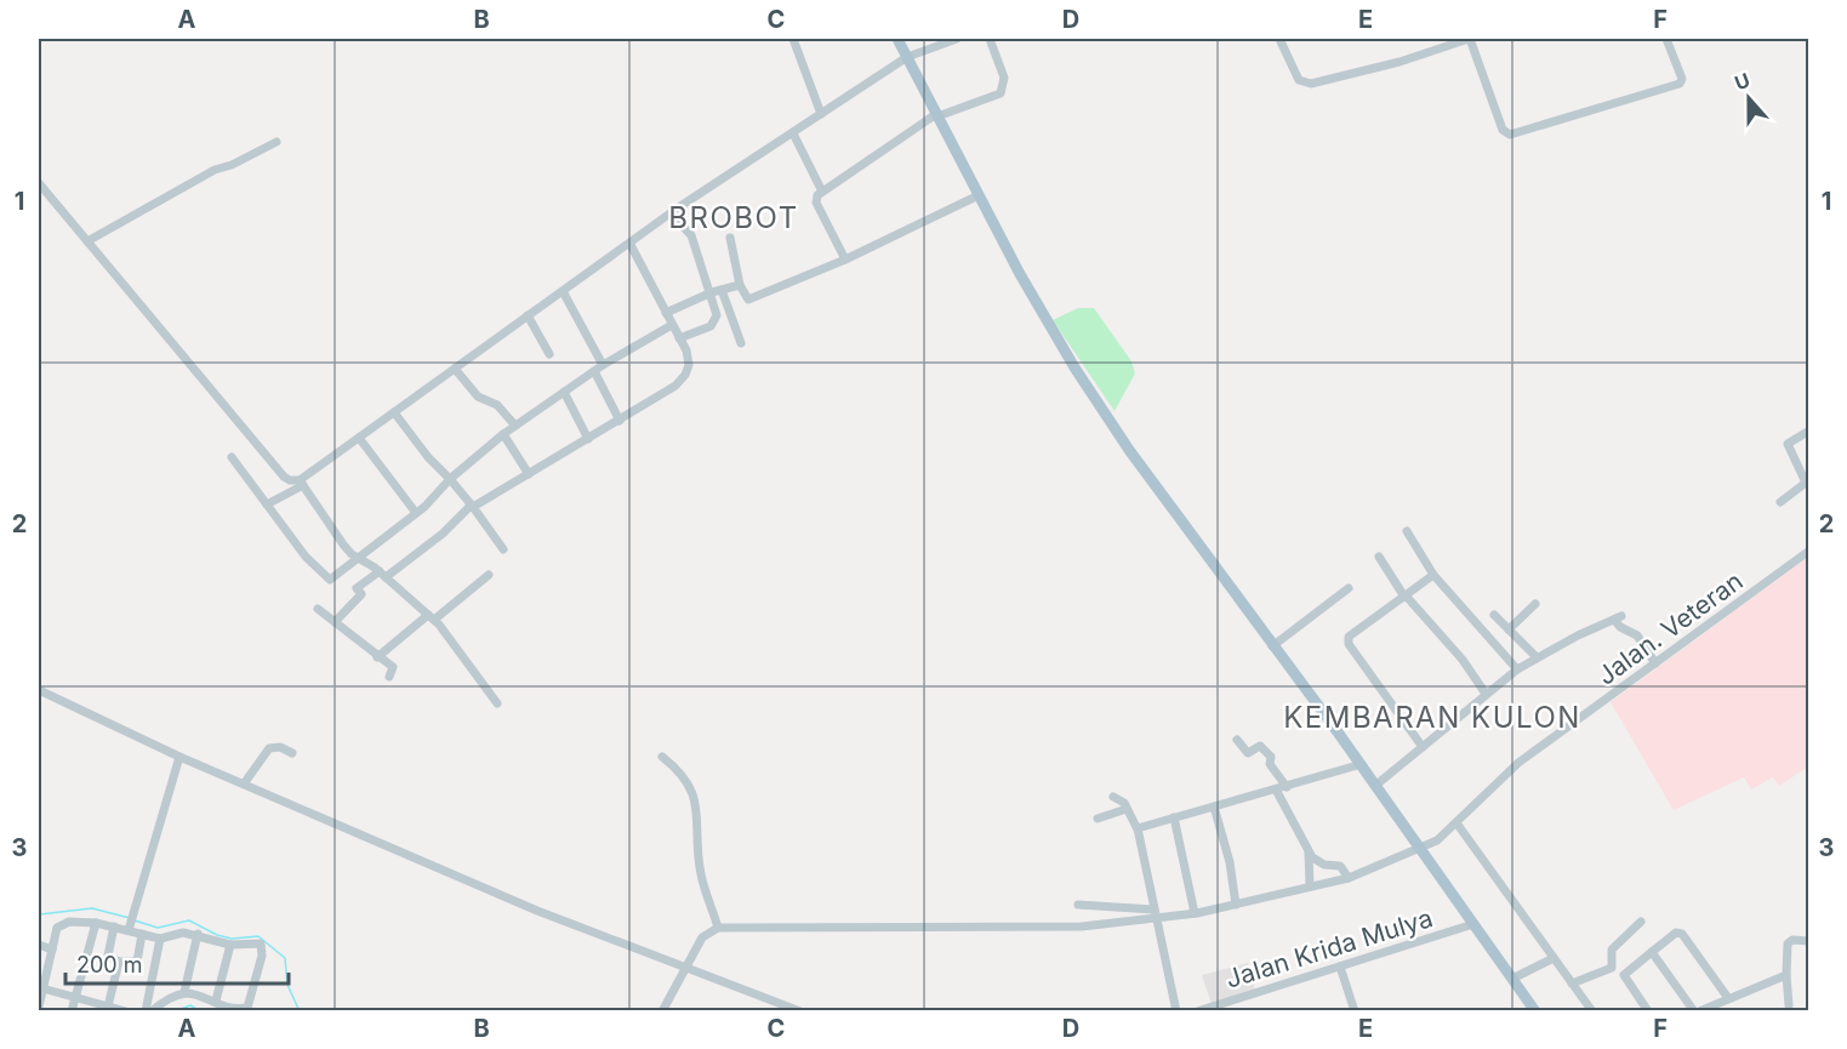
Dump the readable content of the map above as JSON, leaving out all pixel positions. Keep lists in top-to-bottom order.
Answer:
{
  "streets": {
    "street": ["Jalan. Veteran", "Jalan Krida Mulya"]
  },
  "districts": ["BROBOT", "KEMBARAN KULON"],
  "scale_bar": "200 m",
  "north": "top",
  "grid": {
    "columns": [
      "A",
      "B",
      "C",
      "D",
      "E",
      "F"
    ],
    "rows": ["1", "2", "3"]
  }
}
